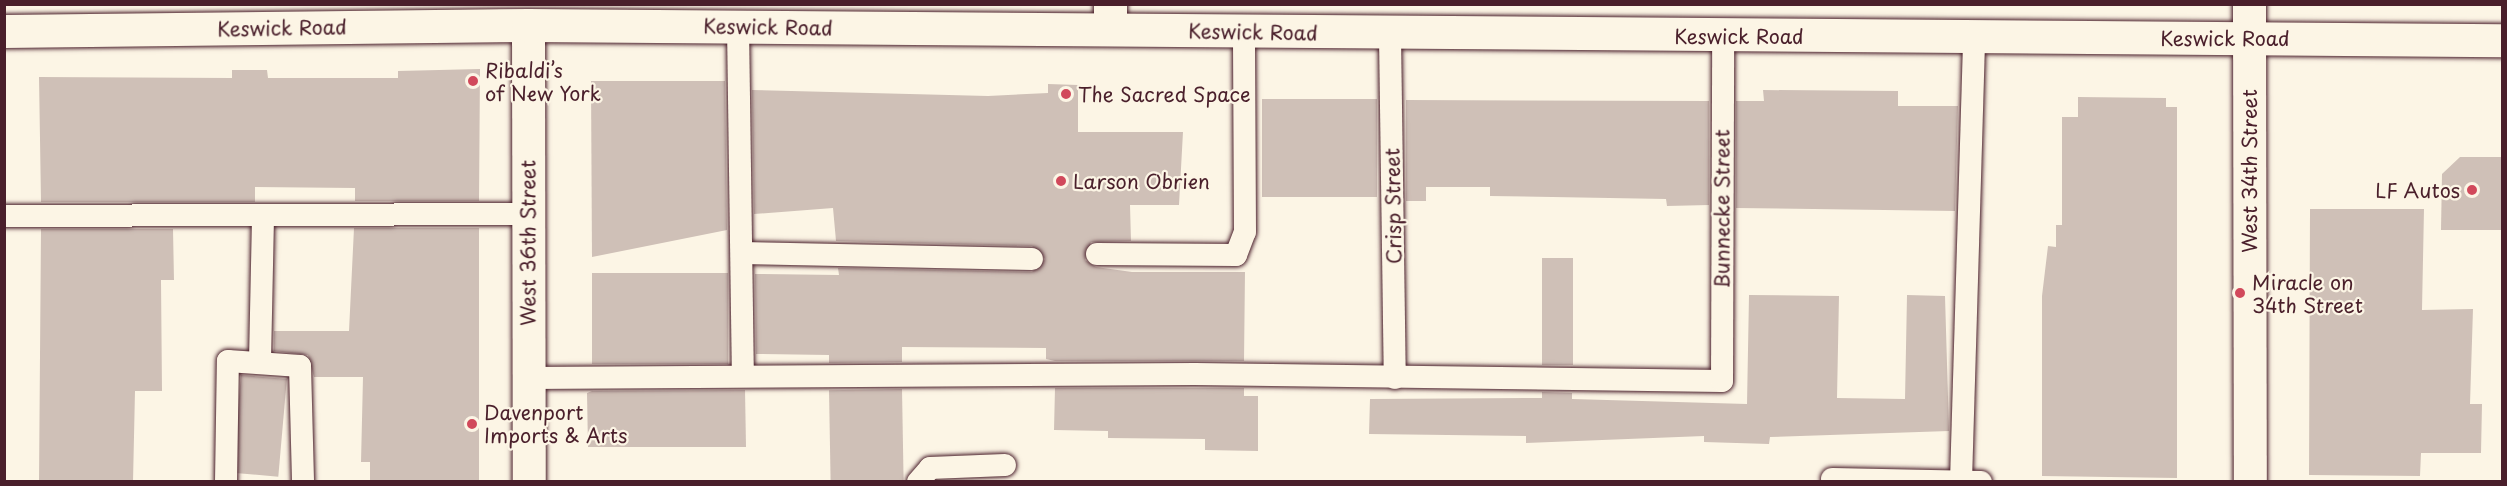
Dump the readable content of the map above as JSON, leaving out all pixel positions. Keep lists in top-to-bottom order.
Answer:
{
  "streets": {
    "street": ["Keswick Road", "West 34th Street", "West 36th Street"],
    "lane": ["Crisp Street", "Bunnecke Street"]
  },
  "crossings": [
    ["Keswick Road", "West 34th Street"],
    ["Keswick Road", "Crisp Street"],
    ["Keswick Road", "Bunnecke Street"],
    ["Keswick Road", "West 36th Street"],
    ["Crisp Street", "Bunnecke Street"]
  ],
  "places": [
    "Ribaldi’s of New York",
    "The Sacred Space",
    "Larson Obrien",
    "LF Autos",
    "Miracle on 34th Street",
    "Davenport Imports & Arts"
  ]
}
